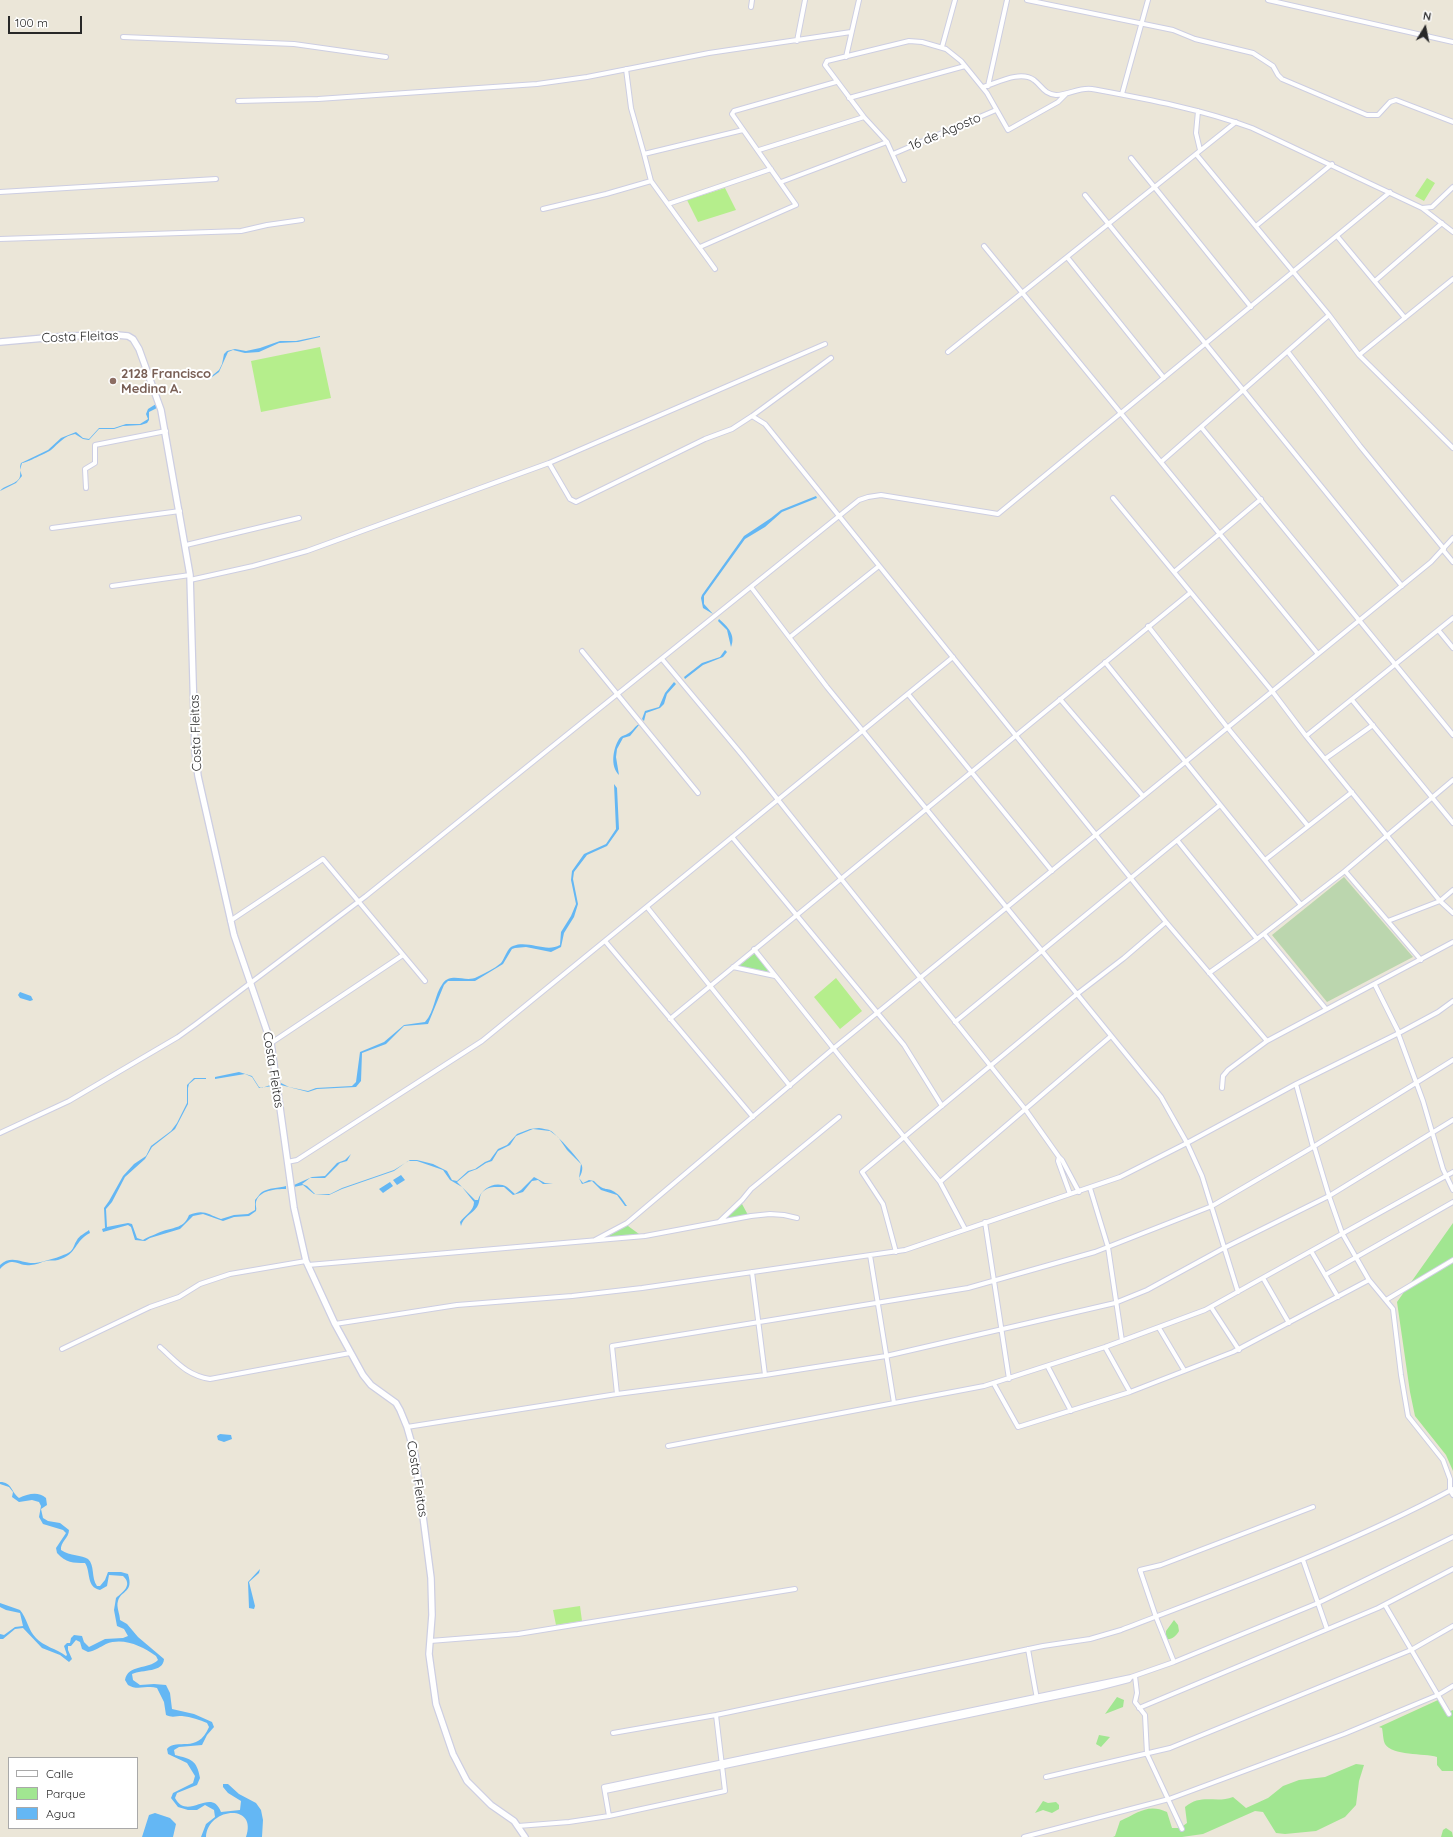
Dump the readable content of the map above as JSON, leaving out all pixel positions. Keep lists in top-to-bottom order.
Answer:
{
  "streets": {
    "main road": ["Costa Fleitas"],
    "street": ["16 de Agosto"]
  },
  "places": ["2128 Francisco Medina A."],
  "legend": ["Calle", "Parque", "Agua"],
  "scale_bar": "100 m",
  "north": "top"
}
